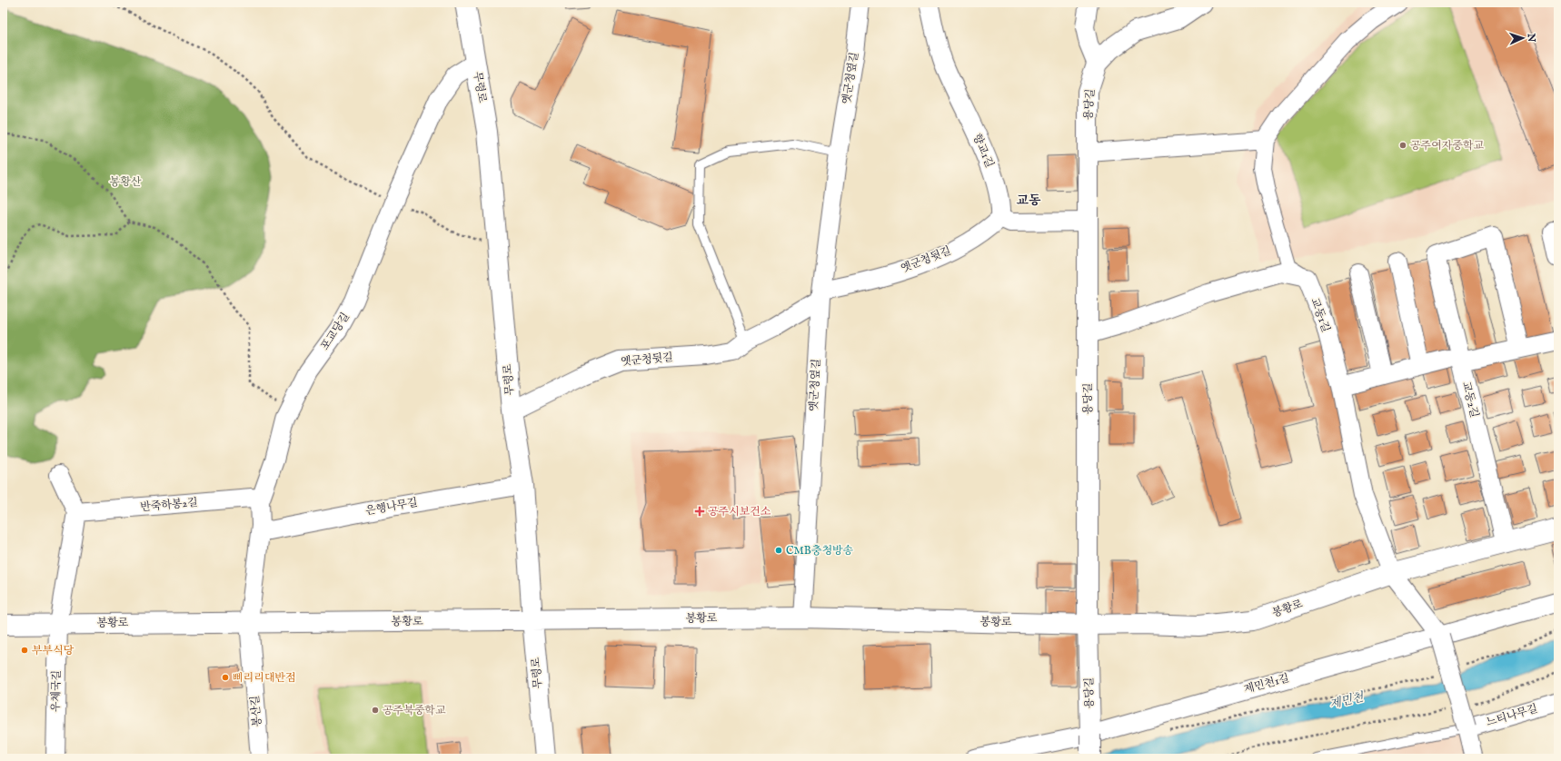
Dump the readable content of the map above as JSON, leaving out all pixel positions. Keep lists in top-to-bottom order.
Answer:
{
  "streets": {
    "main road": ["무령로", "용당길", "봉황로"],
    "street": [
      "옛군청옆길",
      "향교1길",
      "옛군청뒷길",
      "교동1길",
      "포교당길",
      "교동2길",
      "반죽하봉2길",
      "은행나무길",
      "제민천1길",
      "우체국길",
      "봉산길",
      "느티나무길"
    ]
  },
  "crossings": [
    ["옛군청옆길", "옛군청뒷길"],
    ["옛군청옆길", "봉황로"],
    ["무령로", "옛군청뒷길"],
    ["무령로", "포교당길"],
    ["무령로", "은행나무길"],
    ["무령로", "봉황로"],
    ["용당길", "봉황로"],
    ["용당길", "제민천1길"],
    ["향교1길", "옛군청뒷길"],
    ["교동1길", "봉황로"],
    ["포교당길", "반죽하봉2길"],
    ["포교당길", "은행나무길"],
    ["포교당길", "봉황로"],
    ["포교당길", "봉산길"],
    ["교동2길", "봉황로"],
    ["봉황로", "우체국길"],
    ["봉황로", "봉산길"]
  ],
  "districts": ["교동"],
  "water": ["제민천"],
  "parks": ["봉황산"],
  "places": {
    "other": [
      "공주여자중학교",
      "CMB충청방송",
      "부부식당",
      "삐리리대반점",
      "공주북중학교"
    ],
    "health": ["공주시보건소"]
  },
  "north": "right"
}
